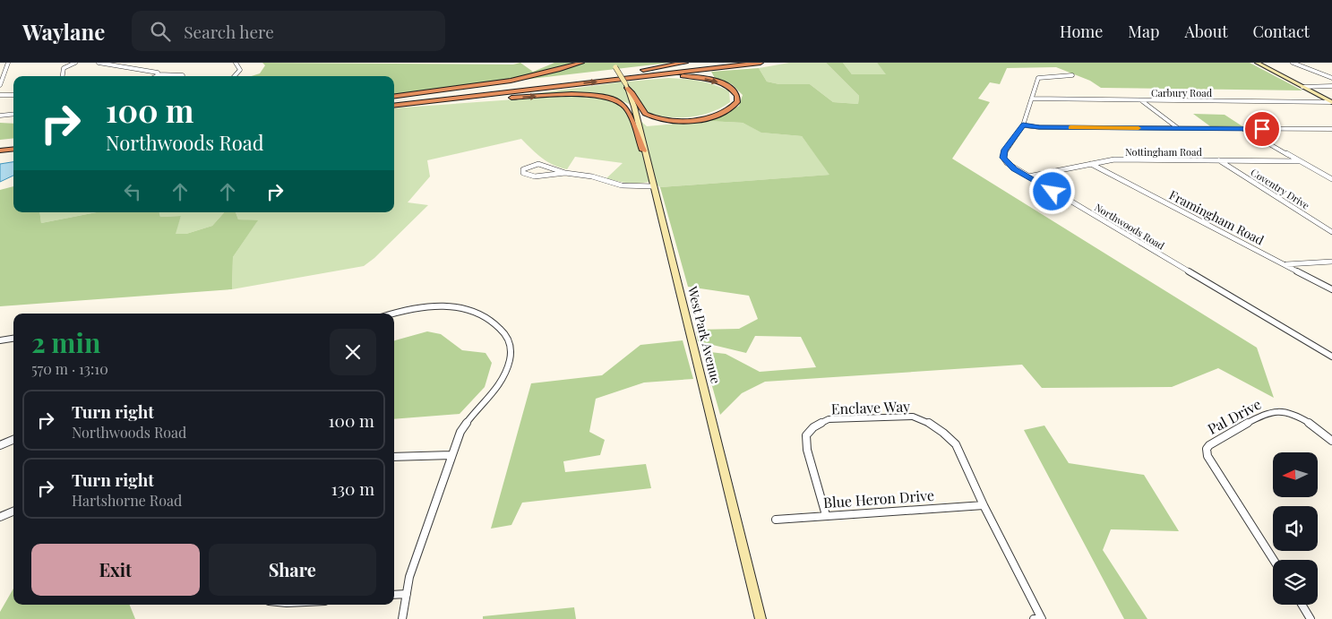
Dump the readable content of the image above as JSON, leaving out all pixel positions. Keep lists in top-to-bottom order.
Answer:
{
  "streets": {
    "street": [
      "Carbury Road",
      "Nottingham Road",
      "Coventry Drive",
      "Framingham Road",
      "Northwoods Road",
      "West Park Avenue",
      "Enclave Way",
      "Pal Drive",
      "Blue Heron Drive"
    ]
  },
  "crossings": [
    ["Carbury Road", "Northwoods Road"],
    ["Nottingham Road", "Coventry Drive"],
    ["Nottingham Road", "Framingham Road"],
    ["Nottingham Road", "Northwoods Road"],
    ["Enclave Way", "Blue Heron Drive"]
  ],
  "north": "left",
  "page": {
    "header": "Waylane",
    "search": "Search here",
    "nav": [
      "Home",
      "Map",
      "About",
      "Contact"
    ],
    "turn": ["100 m", "Northwoods Road"],
    "heading": ["2 min", "570 m · 13:10"],
    "list": [
      {
        "name": "Turn right",
        "note": "Northwoods Road",
        "value": "100 m"
      },
      {
        "name": "Turn right",
        "note": "Hartshorne Road",
        "value": "130 m"
      }
    ],
    "buttons": ["Exit", "Share"]
  }
}
